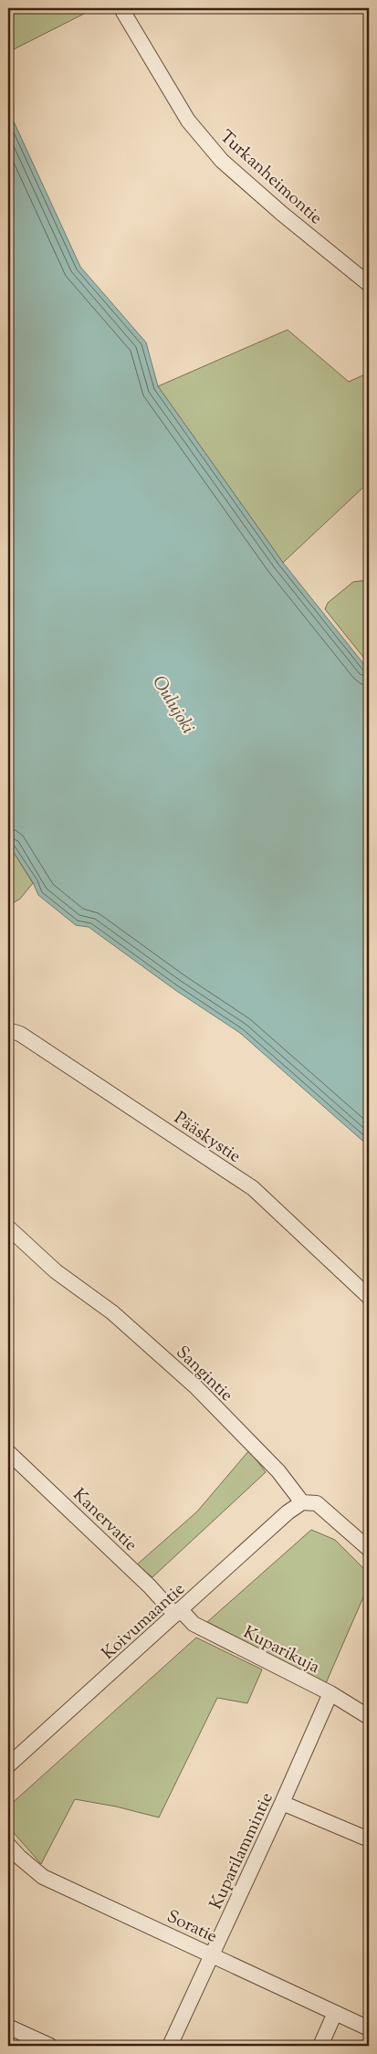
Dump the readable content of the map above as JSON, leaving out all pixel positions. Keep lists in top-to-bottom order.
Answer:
{
  "streets": {
    "street": [
      "Turkanheimontie",
      "Pääskystie",
      "Sangintie",
      "Kanervatie",
      "Koivumaantie",
      "Kuparikuja",
      "Kuparilammintie",
      "Soratie"
    ]
  },
  "crossings": [
    ["Sangintie", "Koivumaantie"],
    ["Kanervatie", "Koivumaantie"],
    ["Kanervatie", "Kuparikuja"],
    ["Koivumaantie", "Kuparikuja"],
    ["Kuparikuja", "Kuparilammintie"],
    ["Kuparilammintie", "Soratie"]
  ],
  "water": ["Oulujoki"]
}
